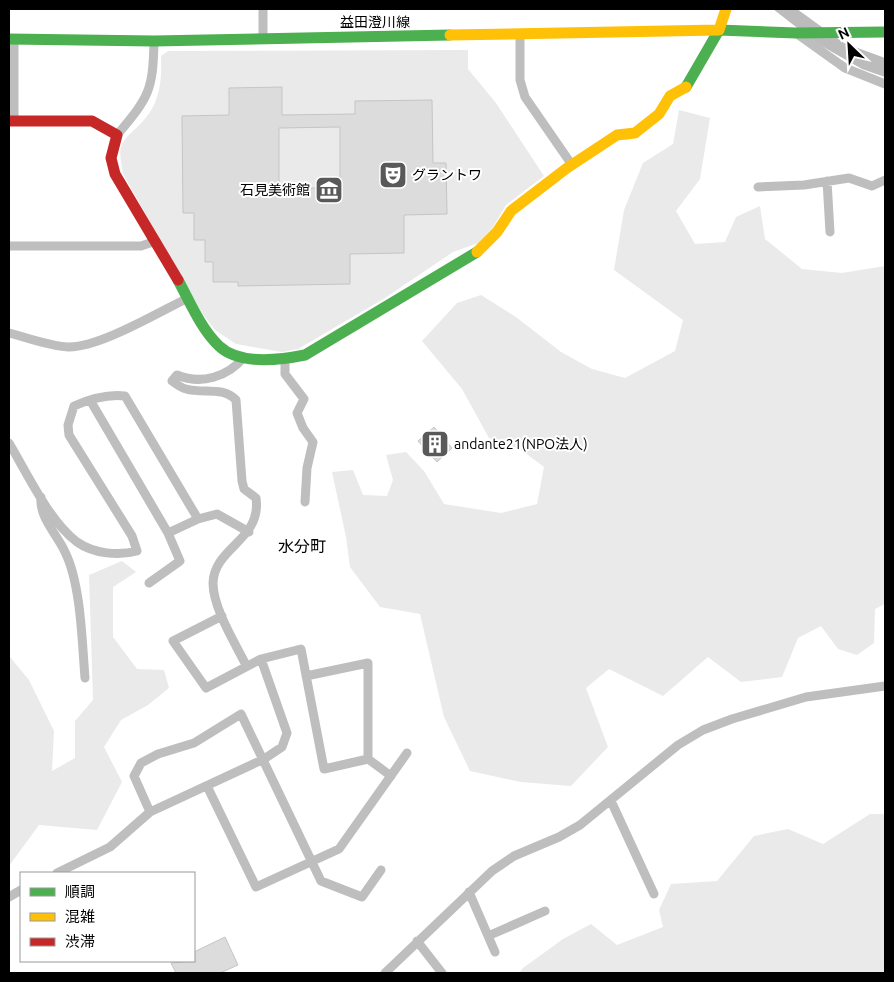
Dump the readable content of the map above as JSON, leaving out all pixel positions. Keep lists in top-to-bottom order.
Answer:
{
  "streets": {
    "street": ["益田澄川線"]
  },
  "districts": ["水分町"],
  "places": {
    "theatre": ["グラントワ"],
    "museum": ["石見美術館"],
    "building": ["andante21(NPO法人)"]
  },
  "legend": ["順調", "混雑", "渋滞"],
  "north": "top left"
}
